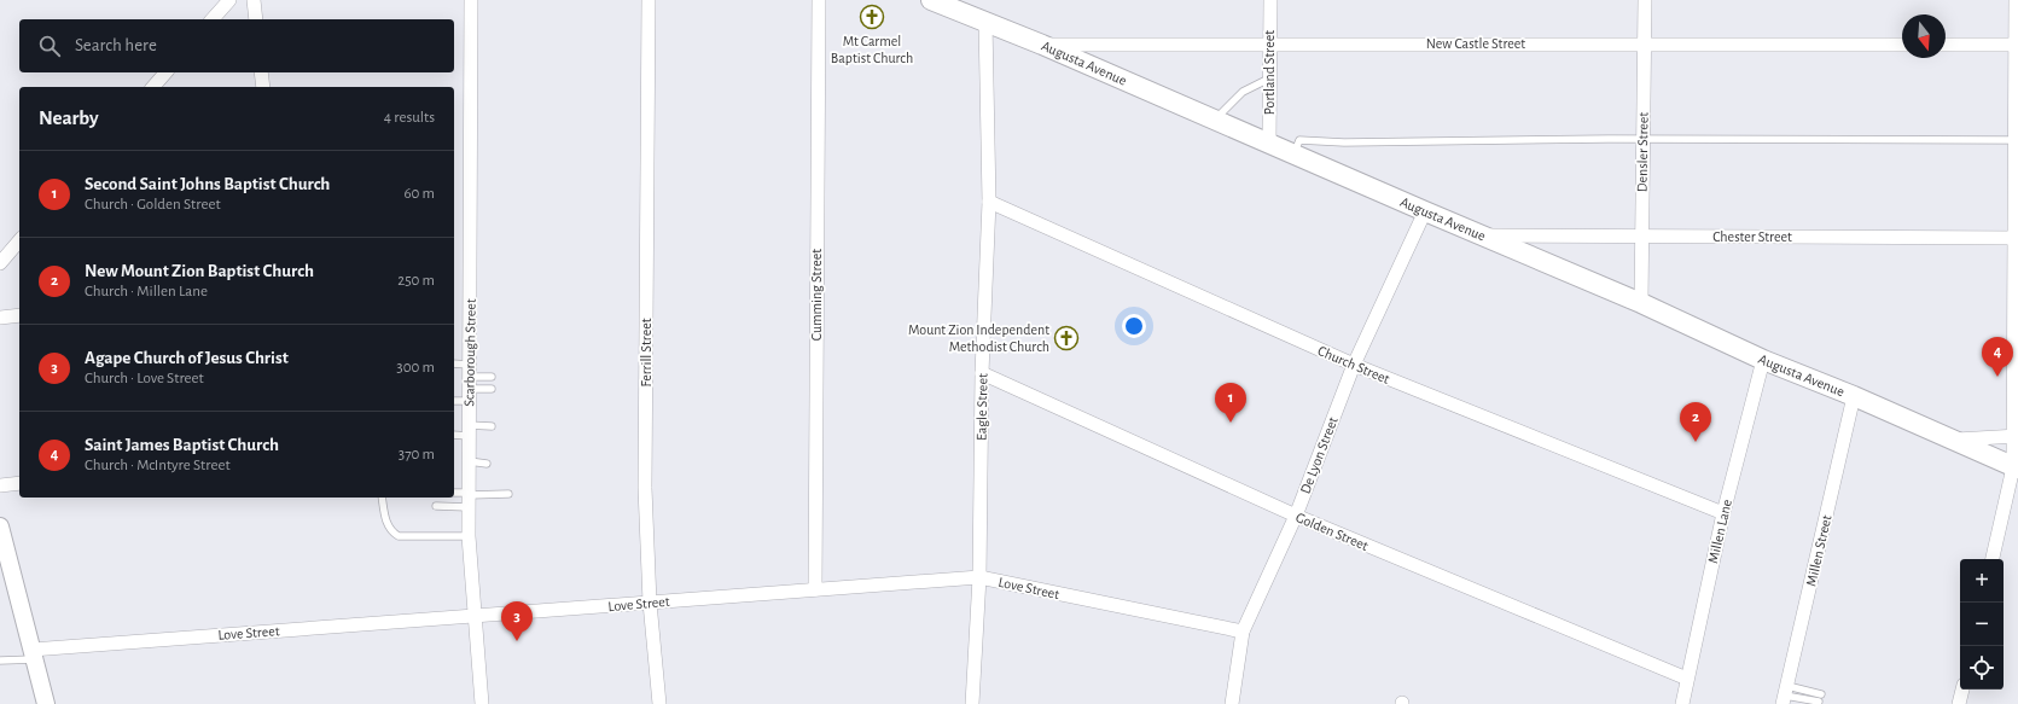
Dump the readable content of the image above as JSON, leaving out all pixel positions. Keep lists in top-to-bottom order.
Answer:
{
  "streets": {
    "main road": ["Augusta Avenue"],
    "street": [
      "New Castle Street",
      "Portland Street",
      "Densler Street",
      "Chester Street",
      "Cumming Street",
      "Scarborough Street",
      "Ferrill Street",
      "Church Street",
      "Eagle Street",
      "De Lyon Street",
      "Golden Street",
      "Millen Lane",
      "Millen Street",
      "Love Street"
    ]
  },
  "crossings": [
    ["New Castle Street", "Augusta Avenue"],
    ["New Castle Street", "Portland Street"],
    ["New Castle Street", "Densler Street"],
    ["Augusta Avenue", "Portland Street"],
    ["Augusta Avenue", "Densler Street"],
    ["Augusta Avenue", "Chester Street"],
    ["Augusta Avenue", "Eagle Street"],
    ["Augusta Avenue", "De Lyon Street"],
    ["Augusta Avenue", "Millen Lane"],
    ["Augusta Avenue", "Millen Street"],
    ["Densler Street", "Chester Street"],
    ["Cumming Street", "Love Street"],
    ["Scarborough Street", "Love Street"],
    ["Ferrill Street", "Love Street"],
    ["Church Street", "Eagle Street"],
    ["Church Street", "De Lyon Street"],
    ["Church Street", "Millen Lane"],
    ["Eagle Street", "Golden Street"],
    ["Eagle Street", "Love Street"],
    ["De Lyon Street", "Golden Street"],
    ["De Lyon Street", "Love Street"],
    ["Golden Street", "Millen Lane"]
  ],
  "places": {
    "church": ["Mt Carmel Baptist Church", "Mount Zion Independent Methodist Church"]
  },
  "north": "bottom",
  "page": {
    "search": "Search here",
    "heading": ["Nearby", "4 results"],
    "list": [
      {
        "mark": "1",
        "name": "Second Saint Johns Baptist Church",
        "note": "Church · Golden Street",
        "value": "60 m"
      },
      {
        "mark": "2",
        "name": "New Mount Zion Baptist Church",
        "note": "Church · Millen Lane",
        "value": "250 m"
      },
      {
        "mark": "3",
        "name": "Agape Church of Jesus Christ",
        "note": "Church · Love Street",
        "value": "300 m"
      },
      {
        "mark": "4",
        "name": "Saint James Baptist Church",
        "note": "Church · McIntyre Street",
        "value": "370 m"
      }
    ],
    "pins": [
      "4",
      "1",
      "2",
      "3"
    ],
    "map_buttons": ["+", "−"]
  }
}
